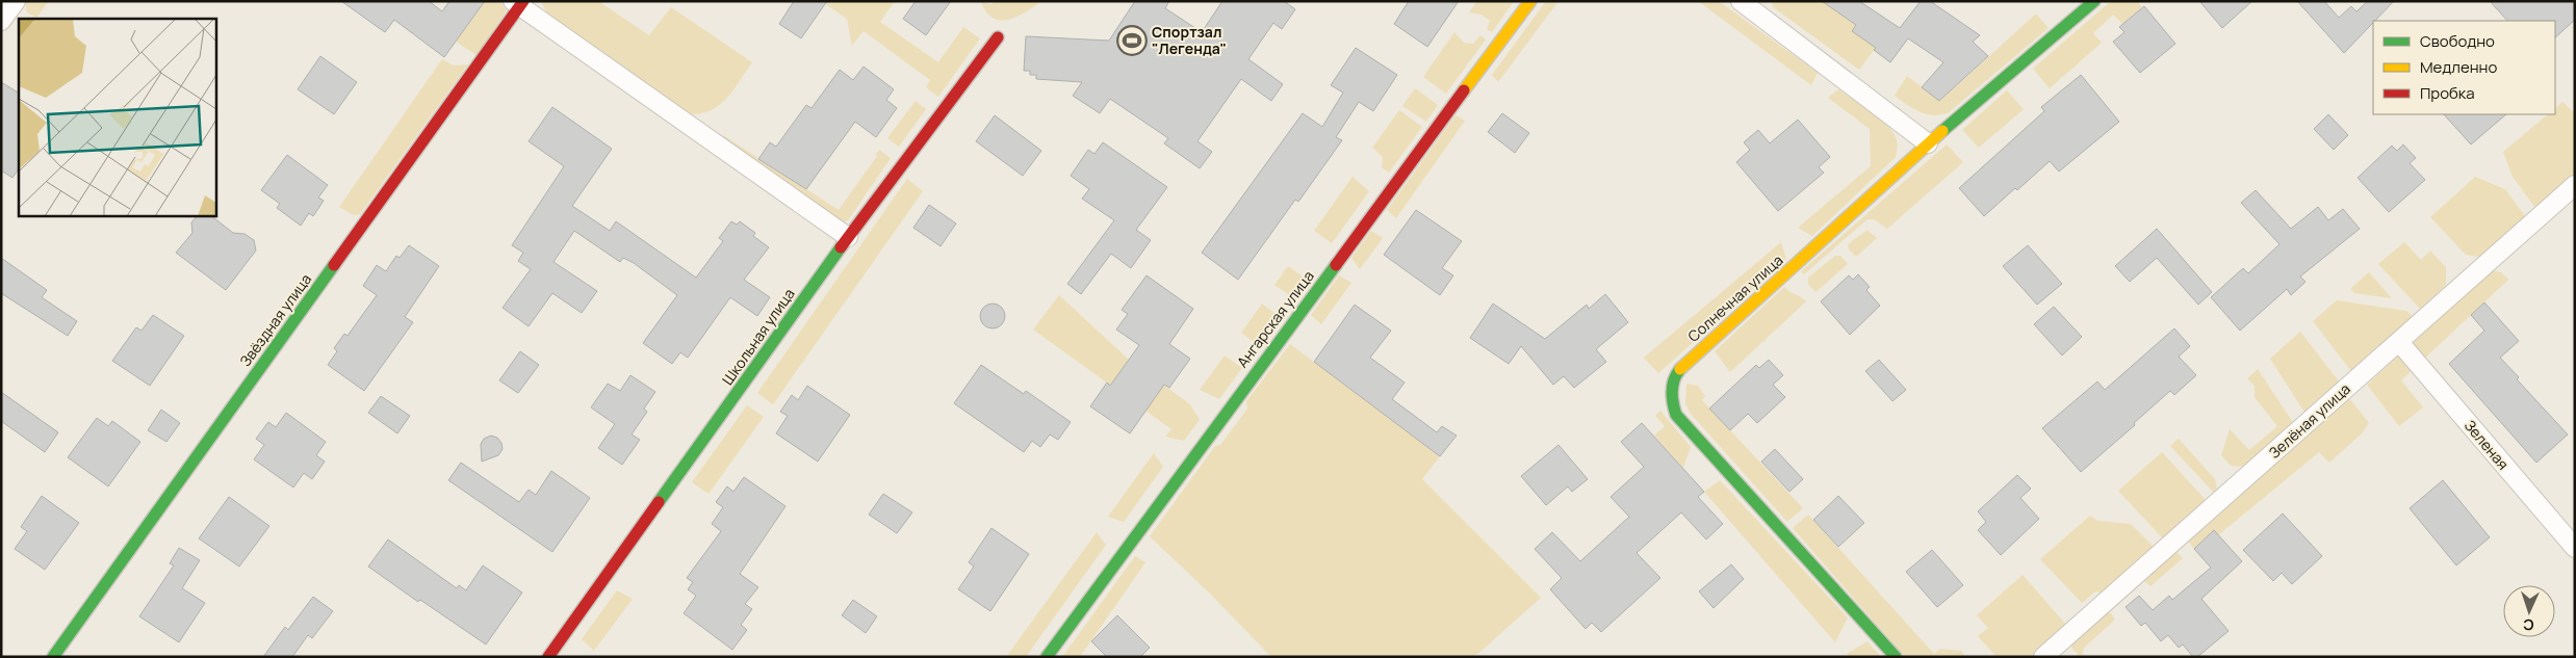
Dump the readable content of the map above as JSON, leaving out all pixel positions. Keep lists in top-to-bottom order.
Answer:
{
  "streets": {
    "street": [
      "Солнечная улица",
      "Ангарская улица",
      "Звёздная улица",
      "Школьная улица",
      "Зелёная улица",
      "Зеленая"
    ]
  },
  "crossings": [
    ["Зелёная улица", "Зеленая"]
  ],
  "places": {
    "sports": ["Спортзал \"Легенда\""]
  },
  "legend": ["Свободно", "Медленно", "Пробка"],
  "north": "bottom"
}
